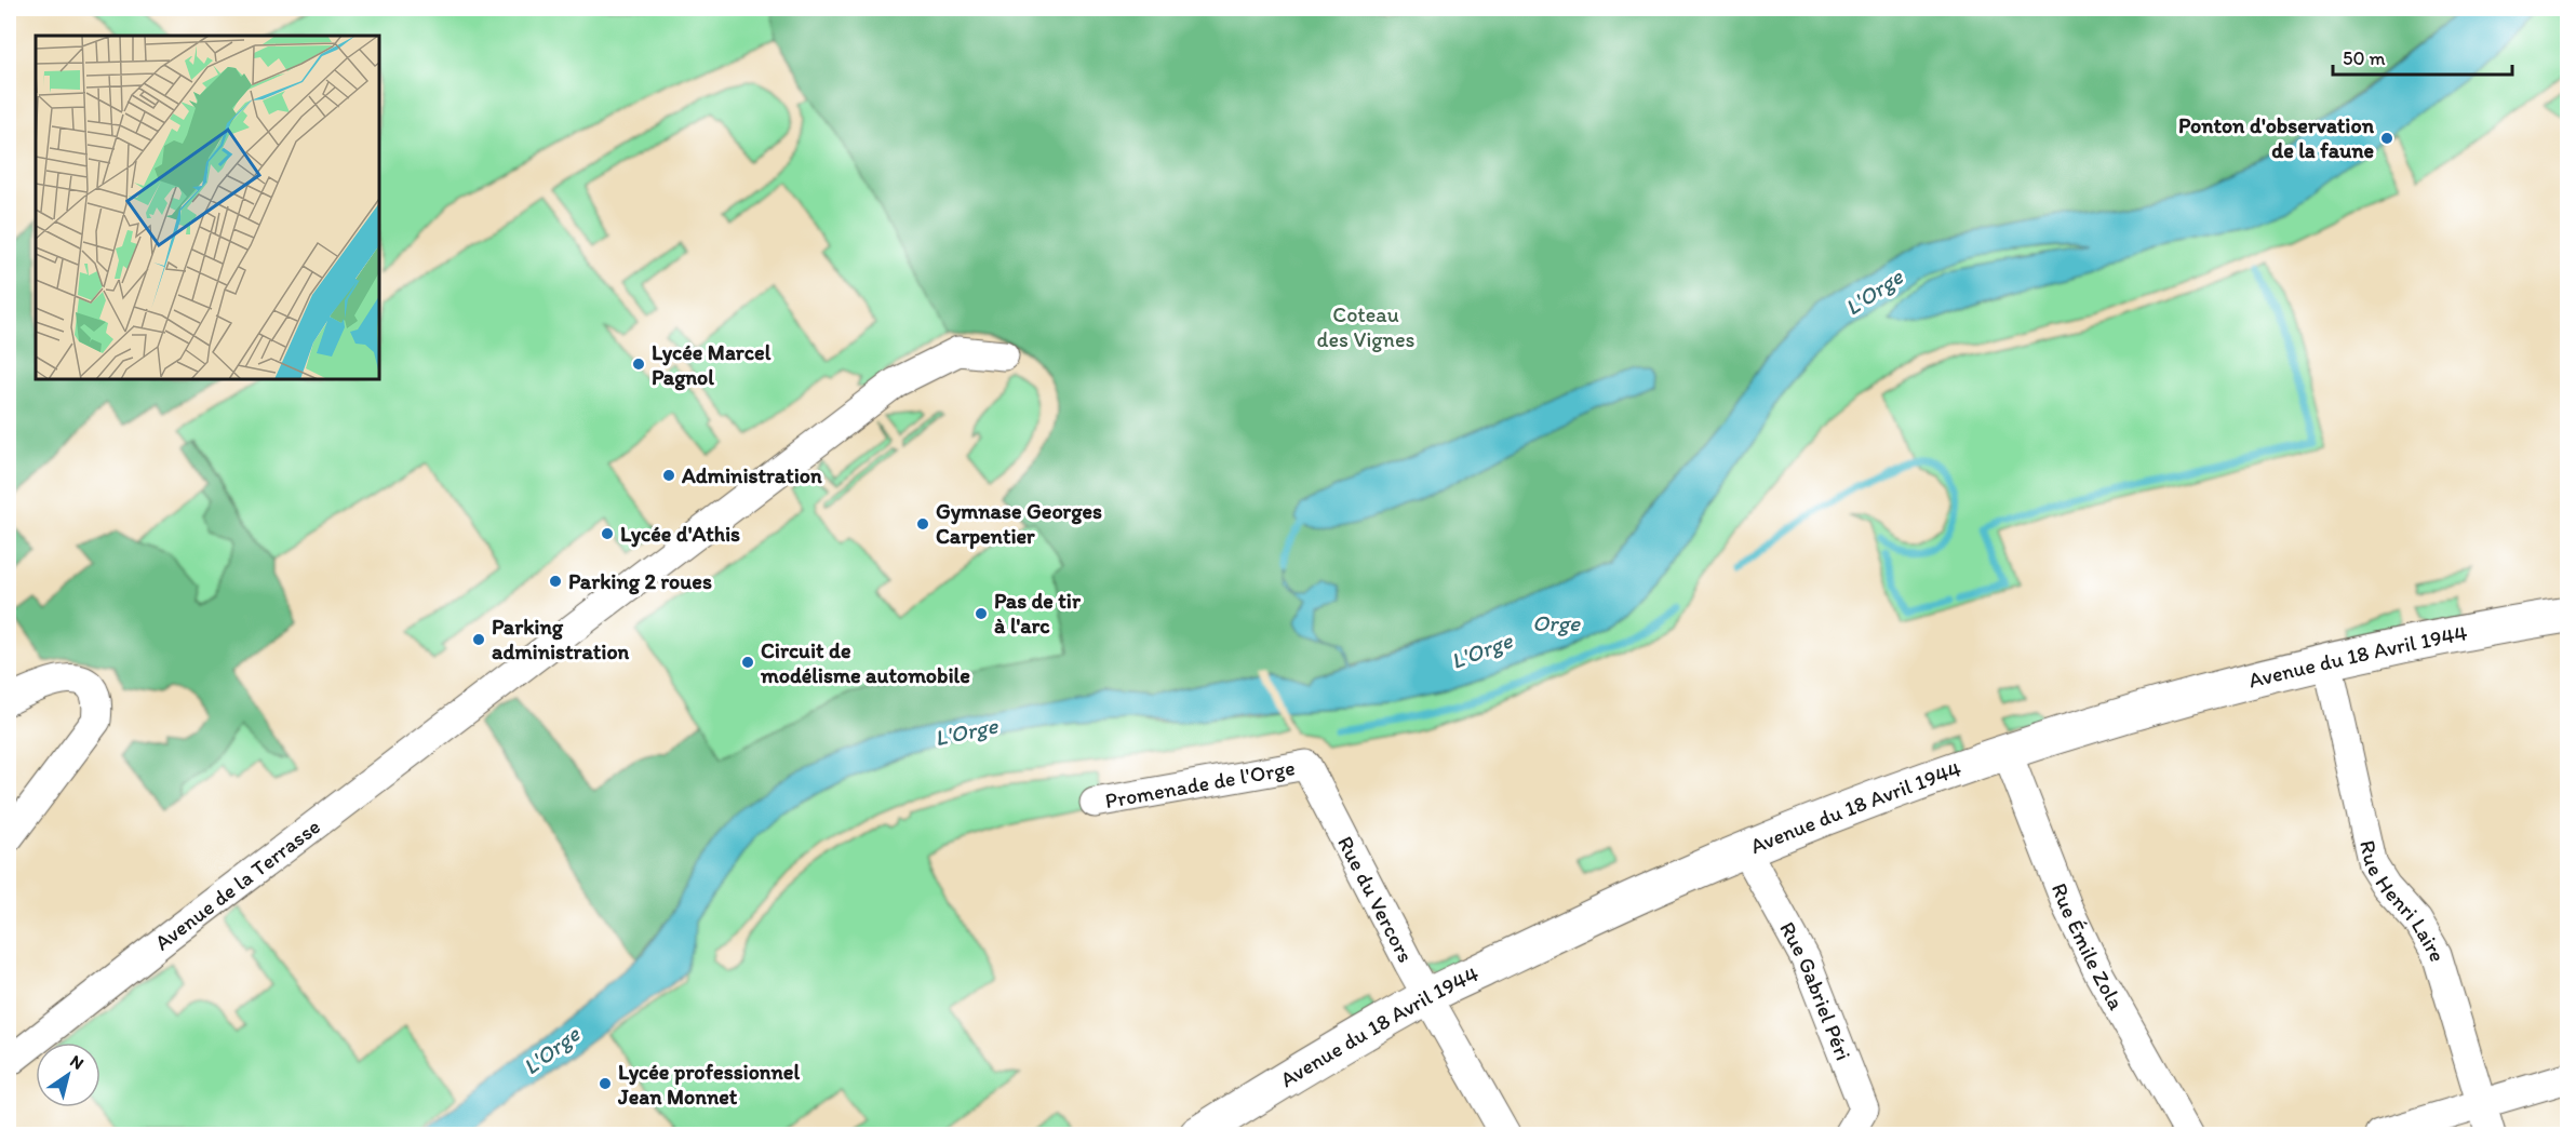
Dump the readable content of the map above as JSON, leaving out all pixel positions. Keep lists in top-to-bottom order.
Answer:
{
  "streets": {
    "street": [
      "Avenue du 18 Avril 1944",
      "Promenade de l'Orge",
      "Avenue de la Terrasse",
      "Rue du Vercors",
      "Rue Henri Laire",
      "Rue Émile Zola",
      "Rue Gabriel Péri"
    ]
  },
  "crossings": [
    ["Avenue du 18 Avril 1944", "Rue du Vercors"],
    ["Avenue du 18 Avril 1944", "Rue Henri Laire"],
    ["Avenue du 18 Avril 1944", "Rue Émile Zola"],
    ["Avenue du 18 Avril 1944", "Rue Gabriel Péri"],
    ["Promenade de l'Orge", "Rue du Vercors"]
  ],
  "water": ["L'Orge", "Orge"],
  "parks": ["Coteau des Vignes"],
  "places": [
    "Ponton d'observation de la faune",
    "Lycée Marcel Pagnol",
    "Administration",
    "Gymnase Georges Carpentier",
    "Lycée d'Athis",
    "Parking 2 roues",
    "Pas de tir à l'arc",
    "Parking administration",
    "Circuit de modélisme automobile",
    "Lycée professionnel Jean Monnet"
  ],
  "scale_bar": "50 m",
  "north": "top right"
}
